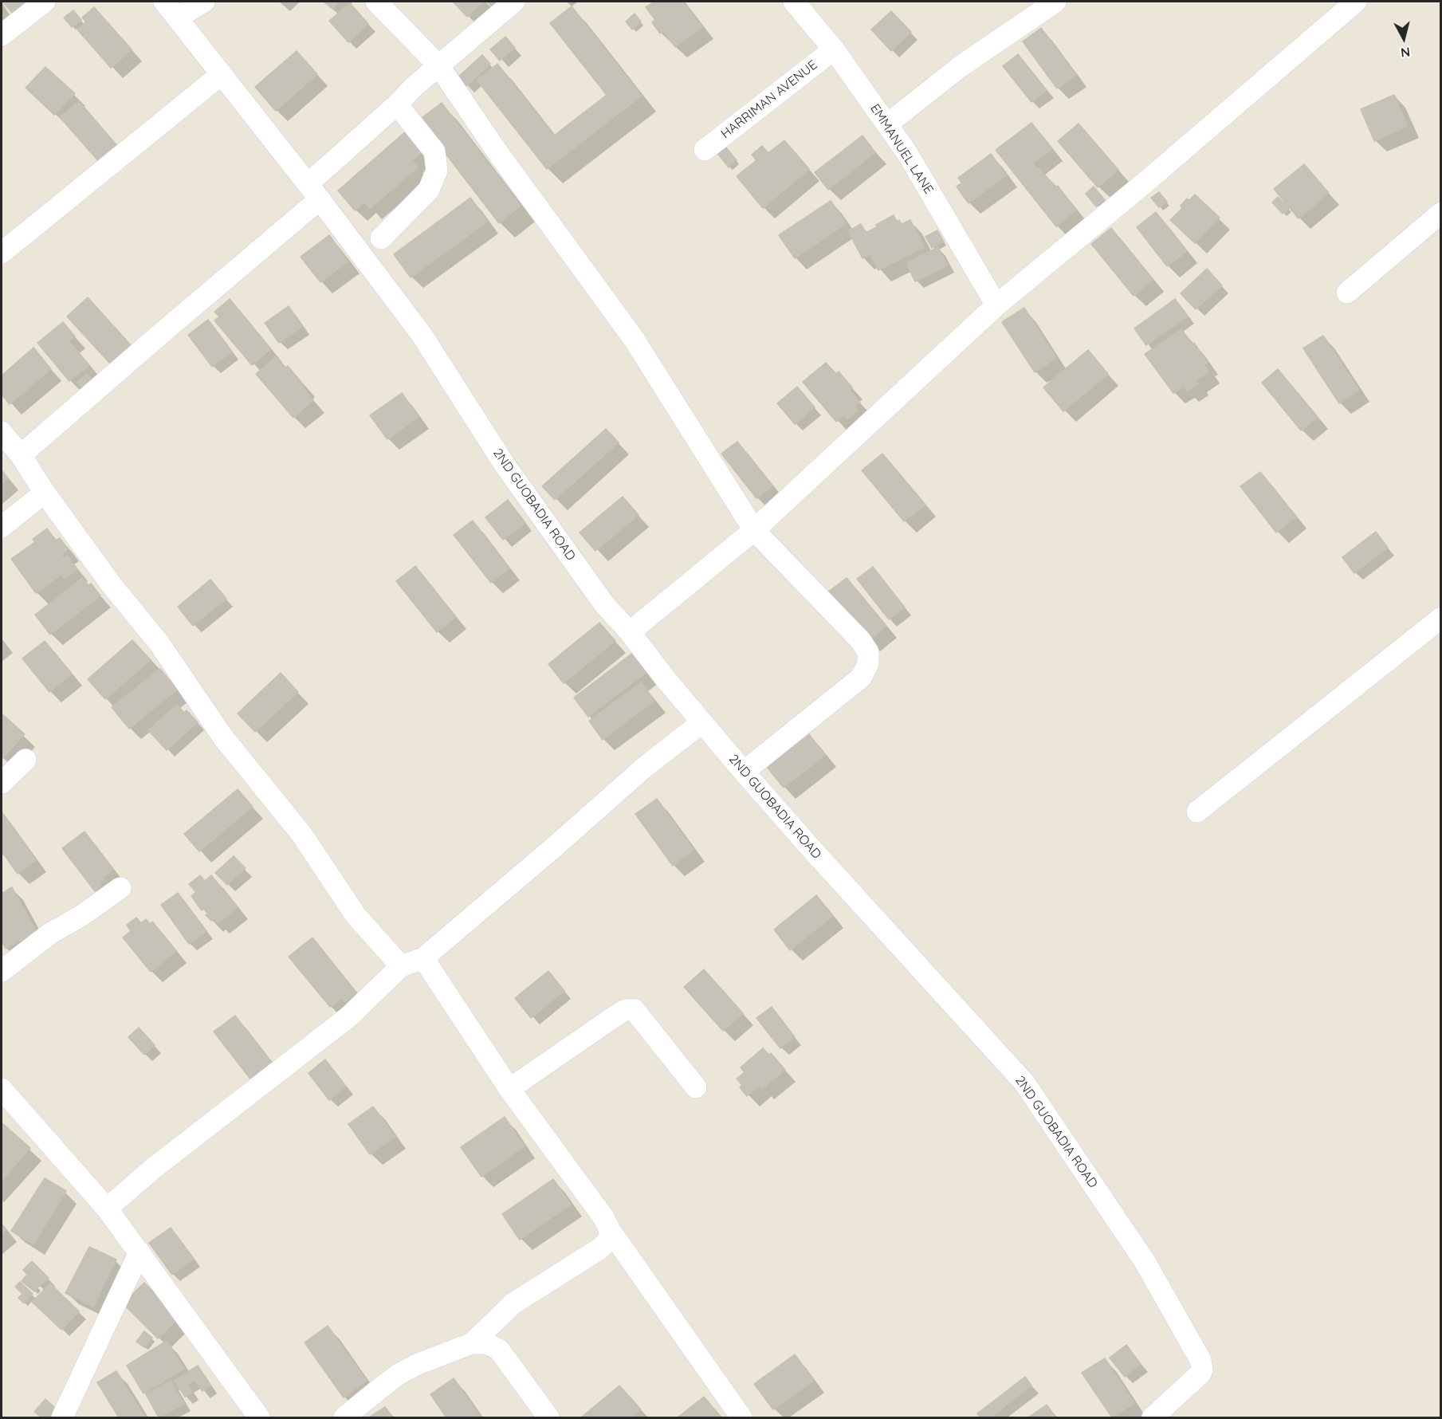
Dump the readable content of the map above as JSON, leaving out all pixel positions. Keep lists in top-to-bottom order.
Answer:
{
  "streets": {
    "street": ["HARRIMAN AVENUE", "EMMANUEL LANE", "2ND GUOBADIA ROAD"]
  },
  "crossings": [
    ["HARRIMAN AVENUE", "EMMANUEL LANE"]
  ],
  "north": "bottom"
}
